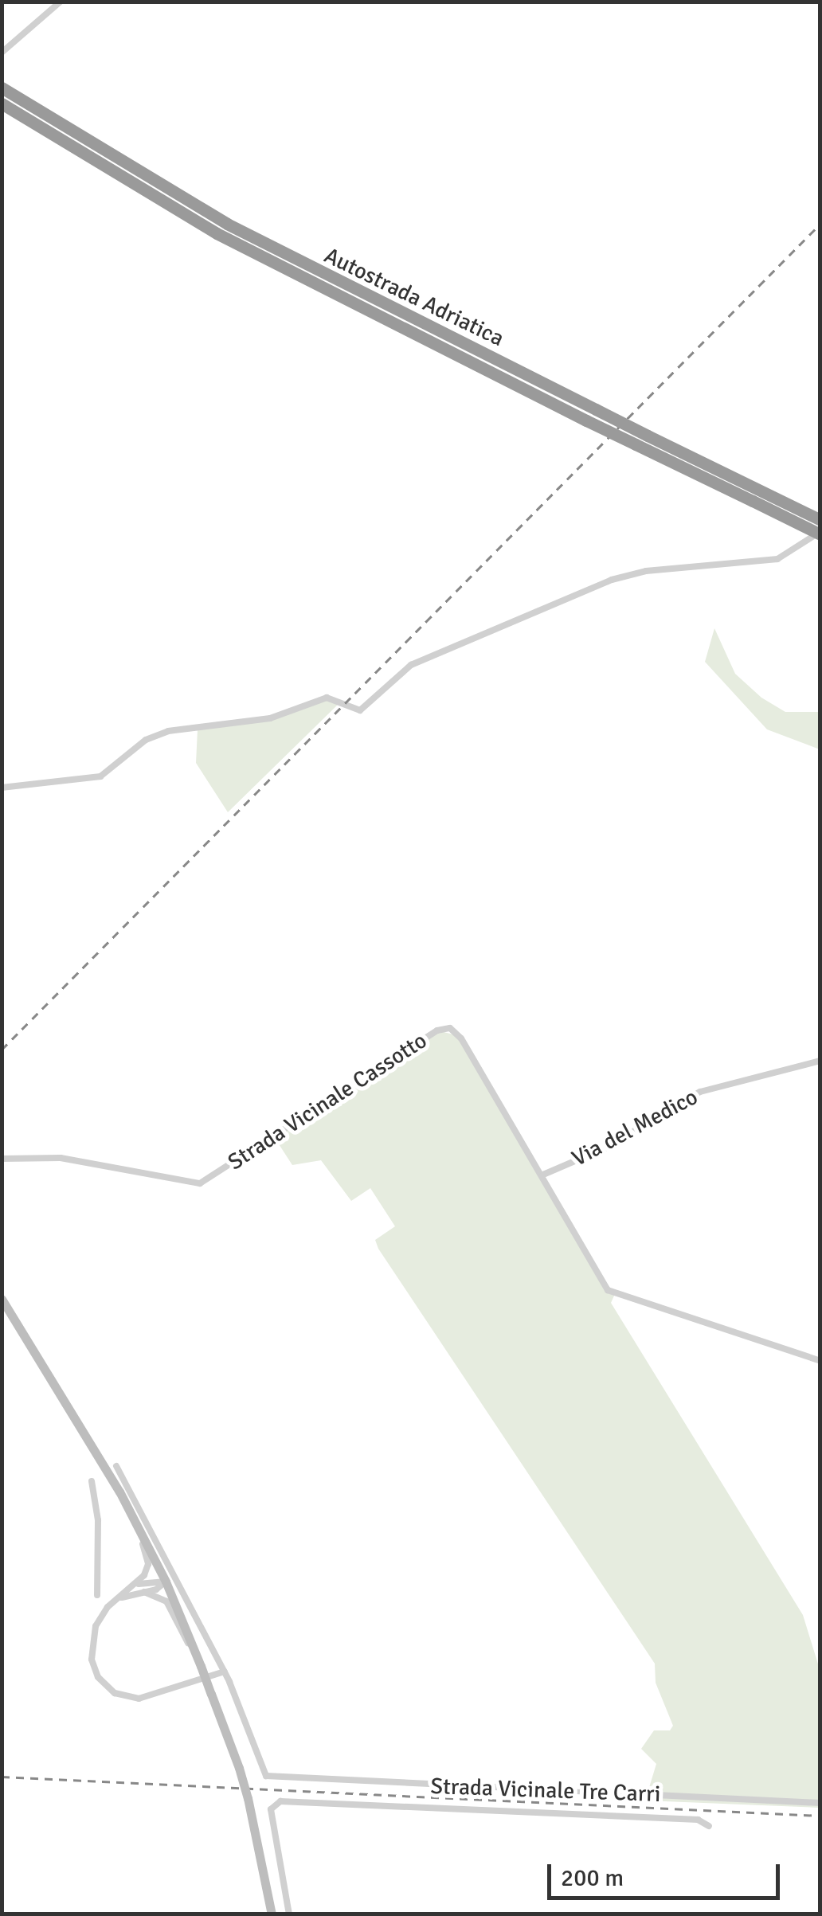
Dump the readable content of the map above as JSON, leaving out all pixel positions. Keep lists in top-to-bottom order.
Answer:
{
  "streets": {
    "highway": ["Autostrada Adriatica"],
    "street": ["Strada Vicinale Cassotto", "Via del Medico", "Strada Vicinale Tre Carri"]
  },
  "crossings": [
    ["Strada Vicinale Cassotto", "Via del Medico"]
  ],
  "scale_bar": "200 m"
}
